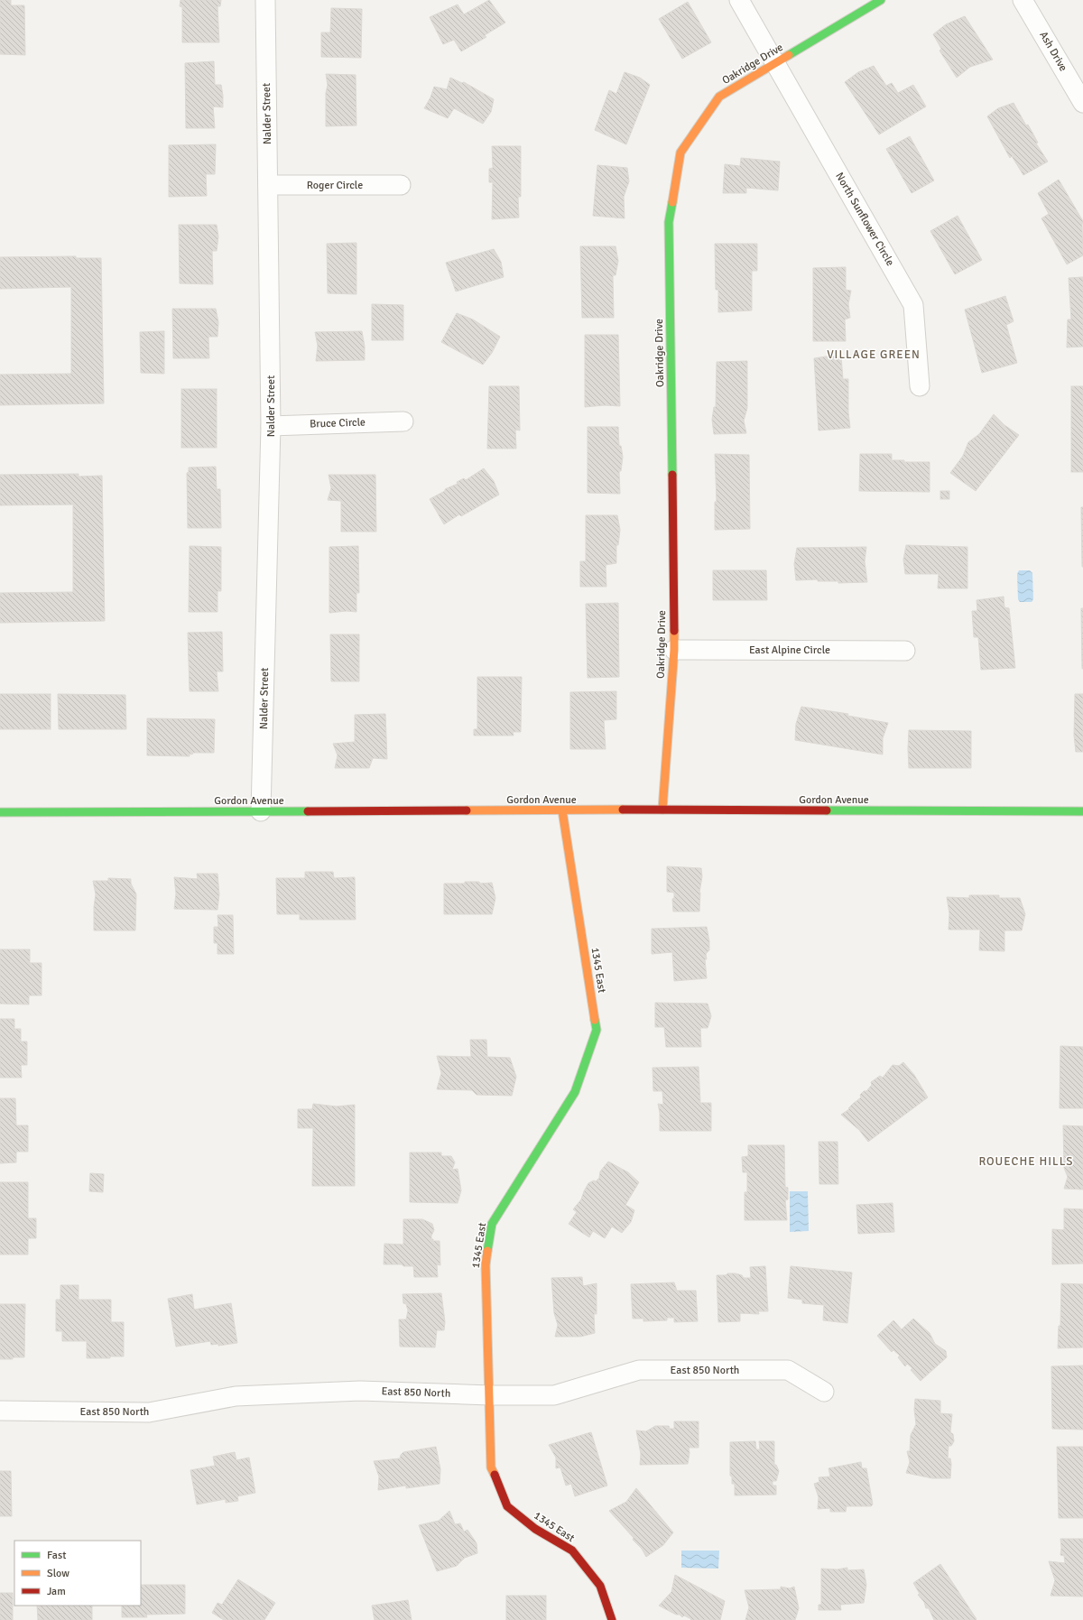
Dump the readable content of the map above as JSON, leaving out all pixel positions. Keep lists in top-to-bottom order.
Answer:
{
  "streets": {
    "street": [
      "Ash Drive",
      "Oakridge Drive",
      "Nalder Street",
      "Roger Circle",
      "North Sunflower Circle",
      "Bruce Circle",
      "East Alpine Circle",
      "Gordon Avenue",
      "1345 East",
      "East 850 North"
    ]
  },
  "crossings": [
    ["Oakridge Drive", "North Sunflower Circle"],
    ["Oakridge Drive", "East Alpine Circle"],
    ["Oakridge Drive", "Gordon Avenue"],
    ["Nalder Street", "Roger Circle"],
    ["Nalder Street", "Bruce Circle"],
    ["Nalder Street", "Gordon Avenue"],
    ["Gordon Avenue", "1345 East"],
    ["1345 East", "East 850 North"]
  ],
  "districts": ["VILLAGE GREEN", "ROUECHE HILLS"],
  "legend": ["Fast", "Slow", "Jam"]
}
